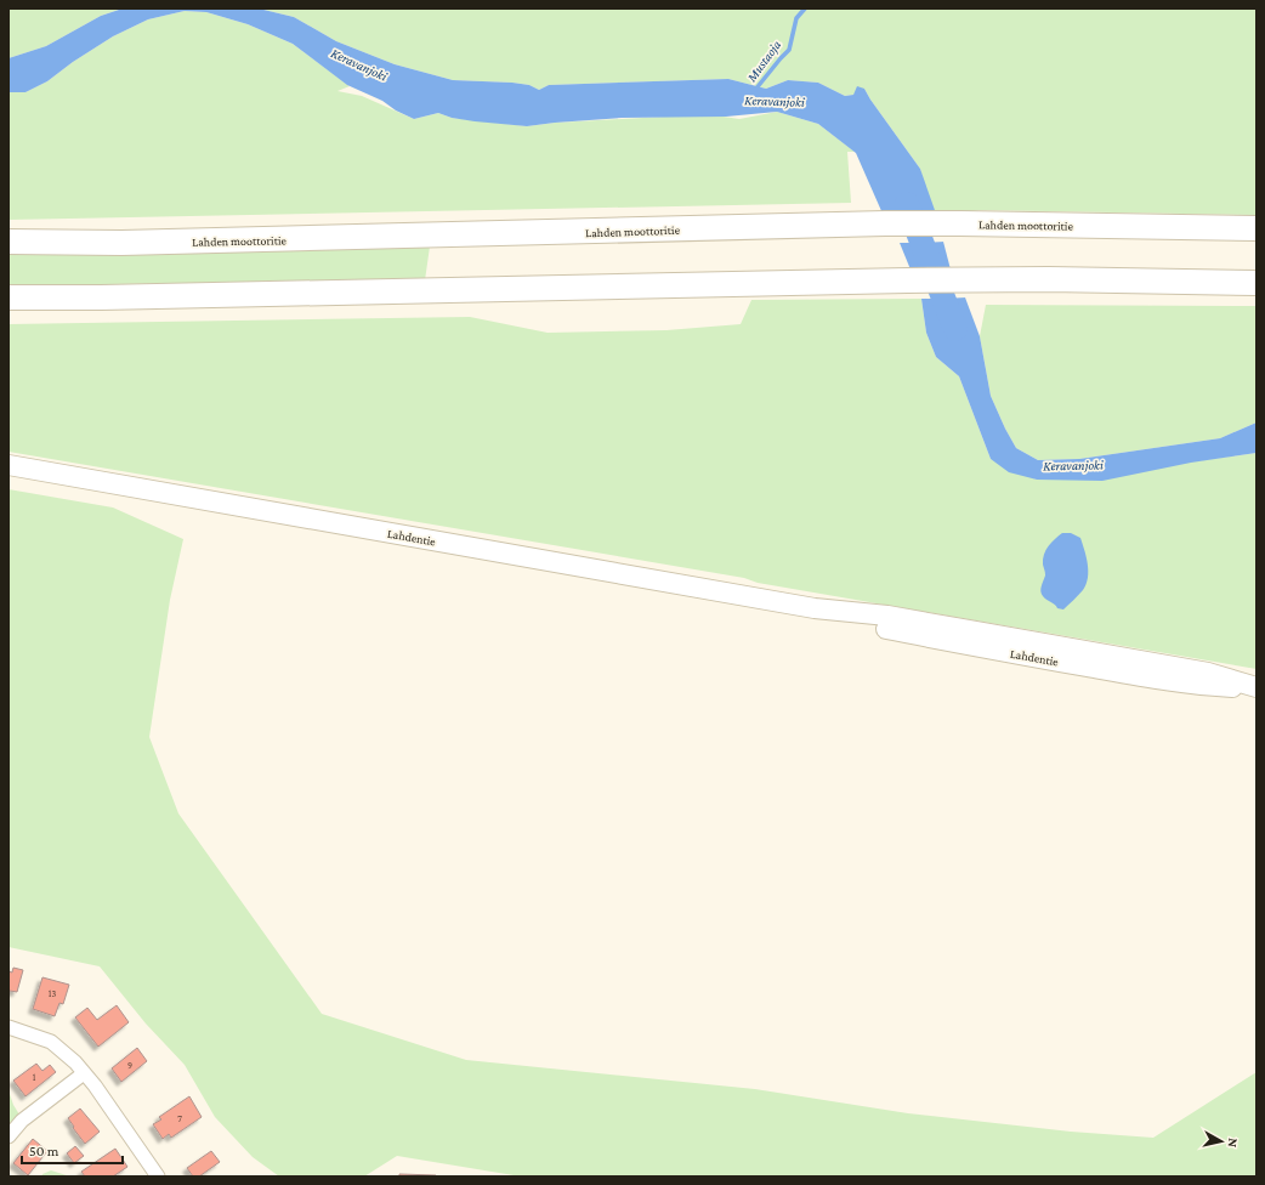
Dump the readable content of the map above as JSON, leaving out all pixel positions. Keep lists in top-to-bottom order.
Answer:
{
  "streets": {
    "highway": ["Lahden moottoritie"],
    "main road": ["Lahdentie"]
  },
  "water": ["Mustaoja", "Keravanjoki"],
  "house_numbers": [
    "13",
    "9",
    "1",
    "7"
  ],
  "scale_bar": "50 m",
  "north": "right"
}
